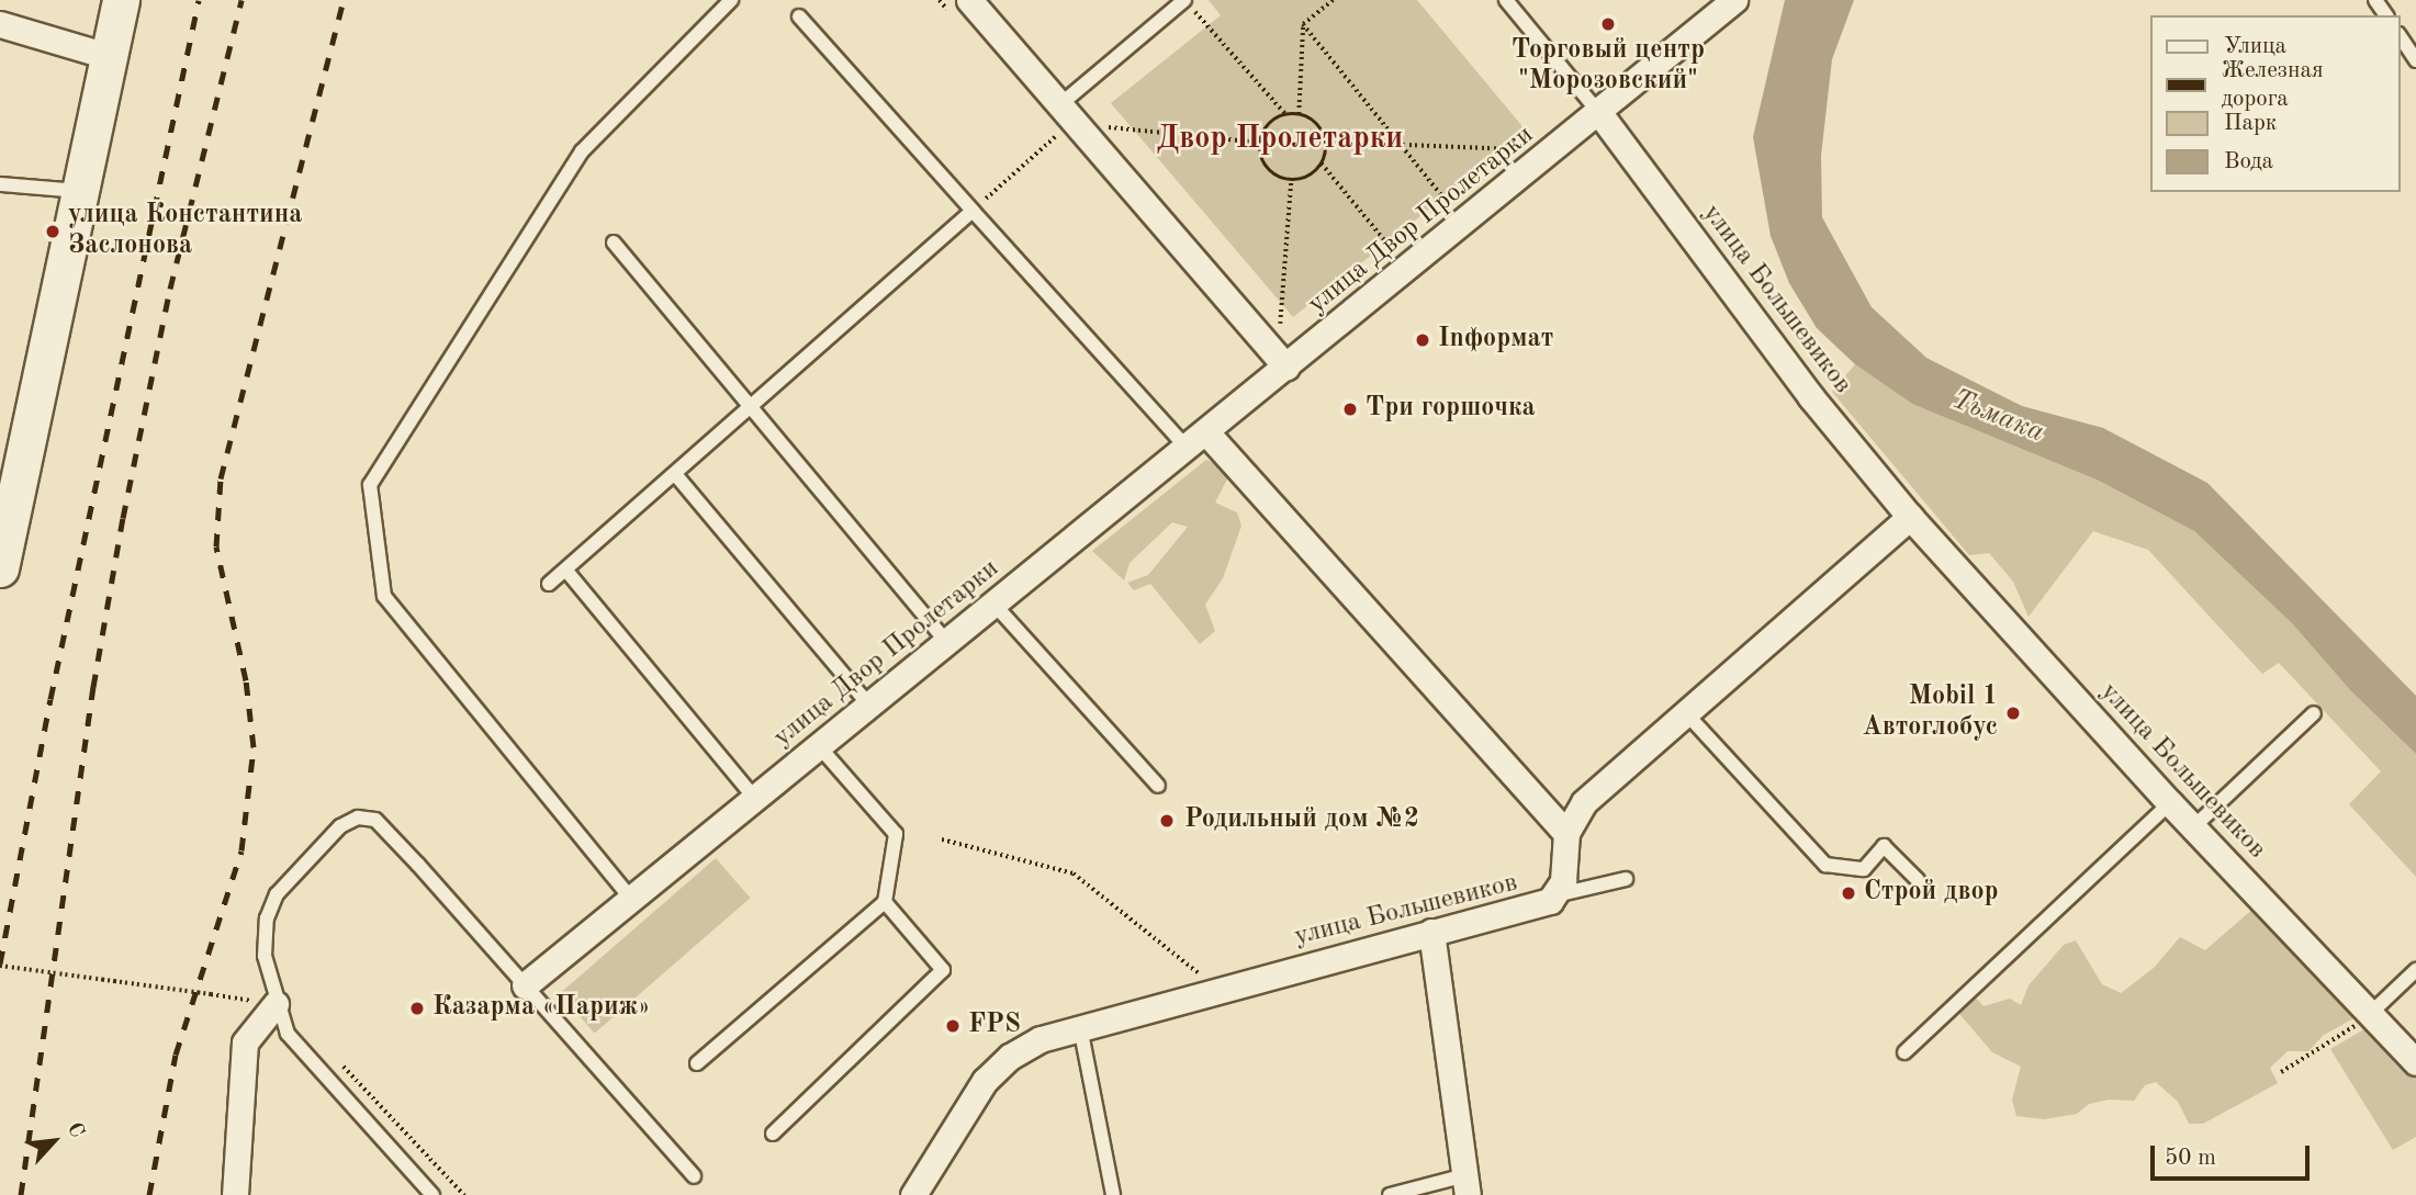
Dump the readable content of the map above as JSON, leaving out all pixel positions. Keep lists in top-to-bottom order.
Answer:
{
  "streets": {
    "street": ["улица Двор Пролетарки", "улица Большевиков"]
  },
  "crossings": [
    ["улица Двор Пролетарки", "улица Большевиков"]
  ],
  "districts": ["Двор Пролетарки"],
  "water": ["Тьмака"],
  "places": [
    "Торговый центр \"Морозовский\"",
    "улица Константина Заслонова",
    "Inформат",
    "Три горшочка",
    "Mobil 1 Автоглобус",
    "Родильный дом №2",
    "Строй двор",
    "Казарма «Париж»",
    "FPS"
  ],
  "legend": [
    "Улица",
    "Железная дорога",
    "Парк",
    "Вода"
  ],
  "scale_bar": "50 m",
  "north": "top right"
}
